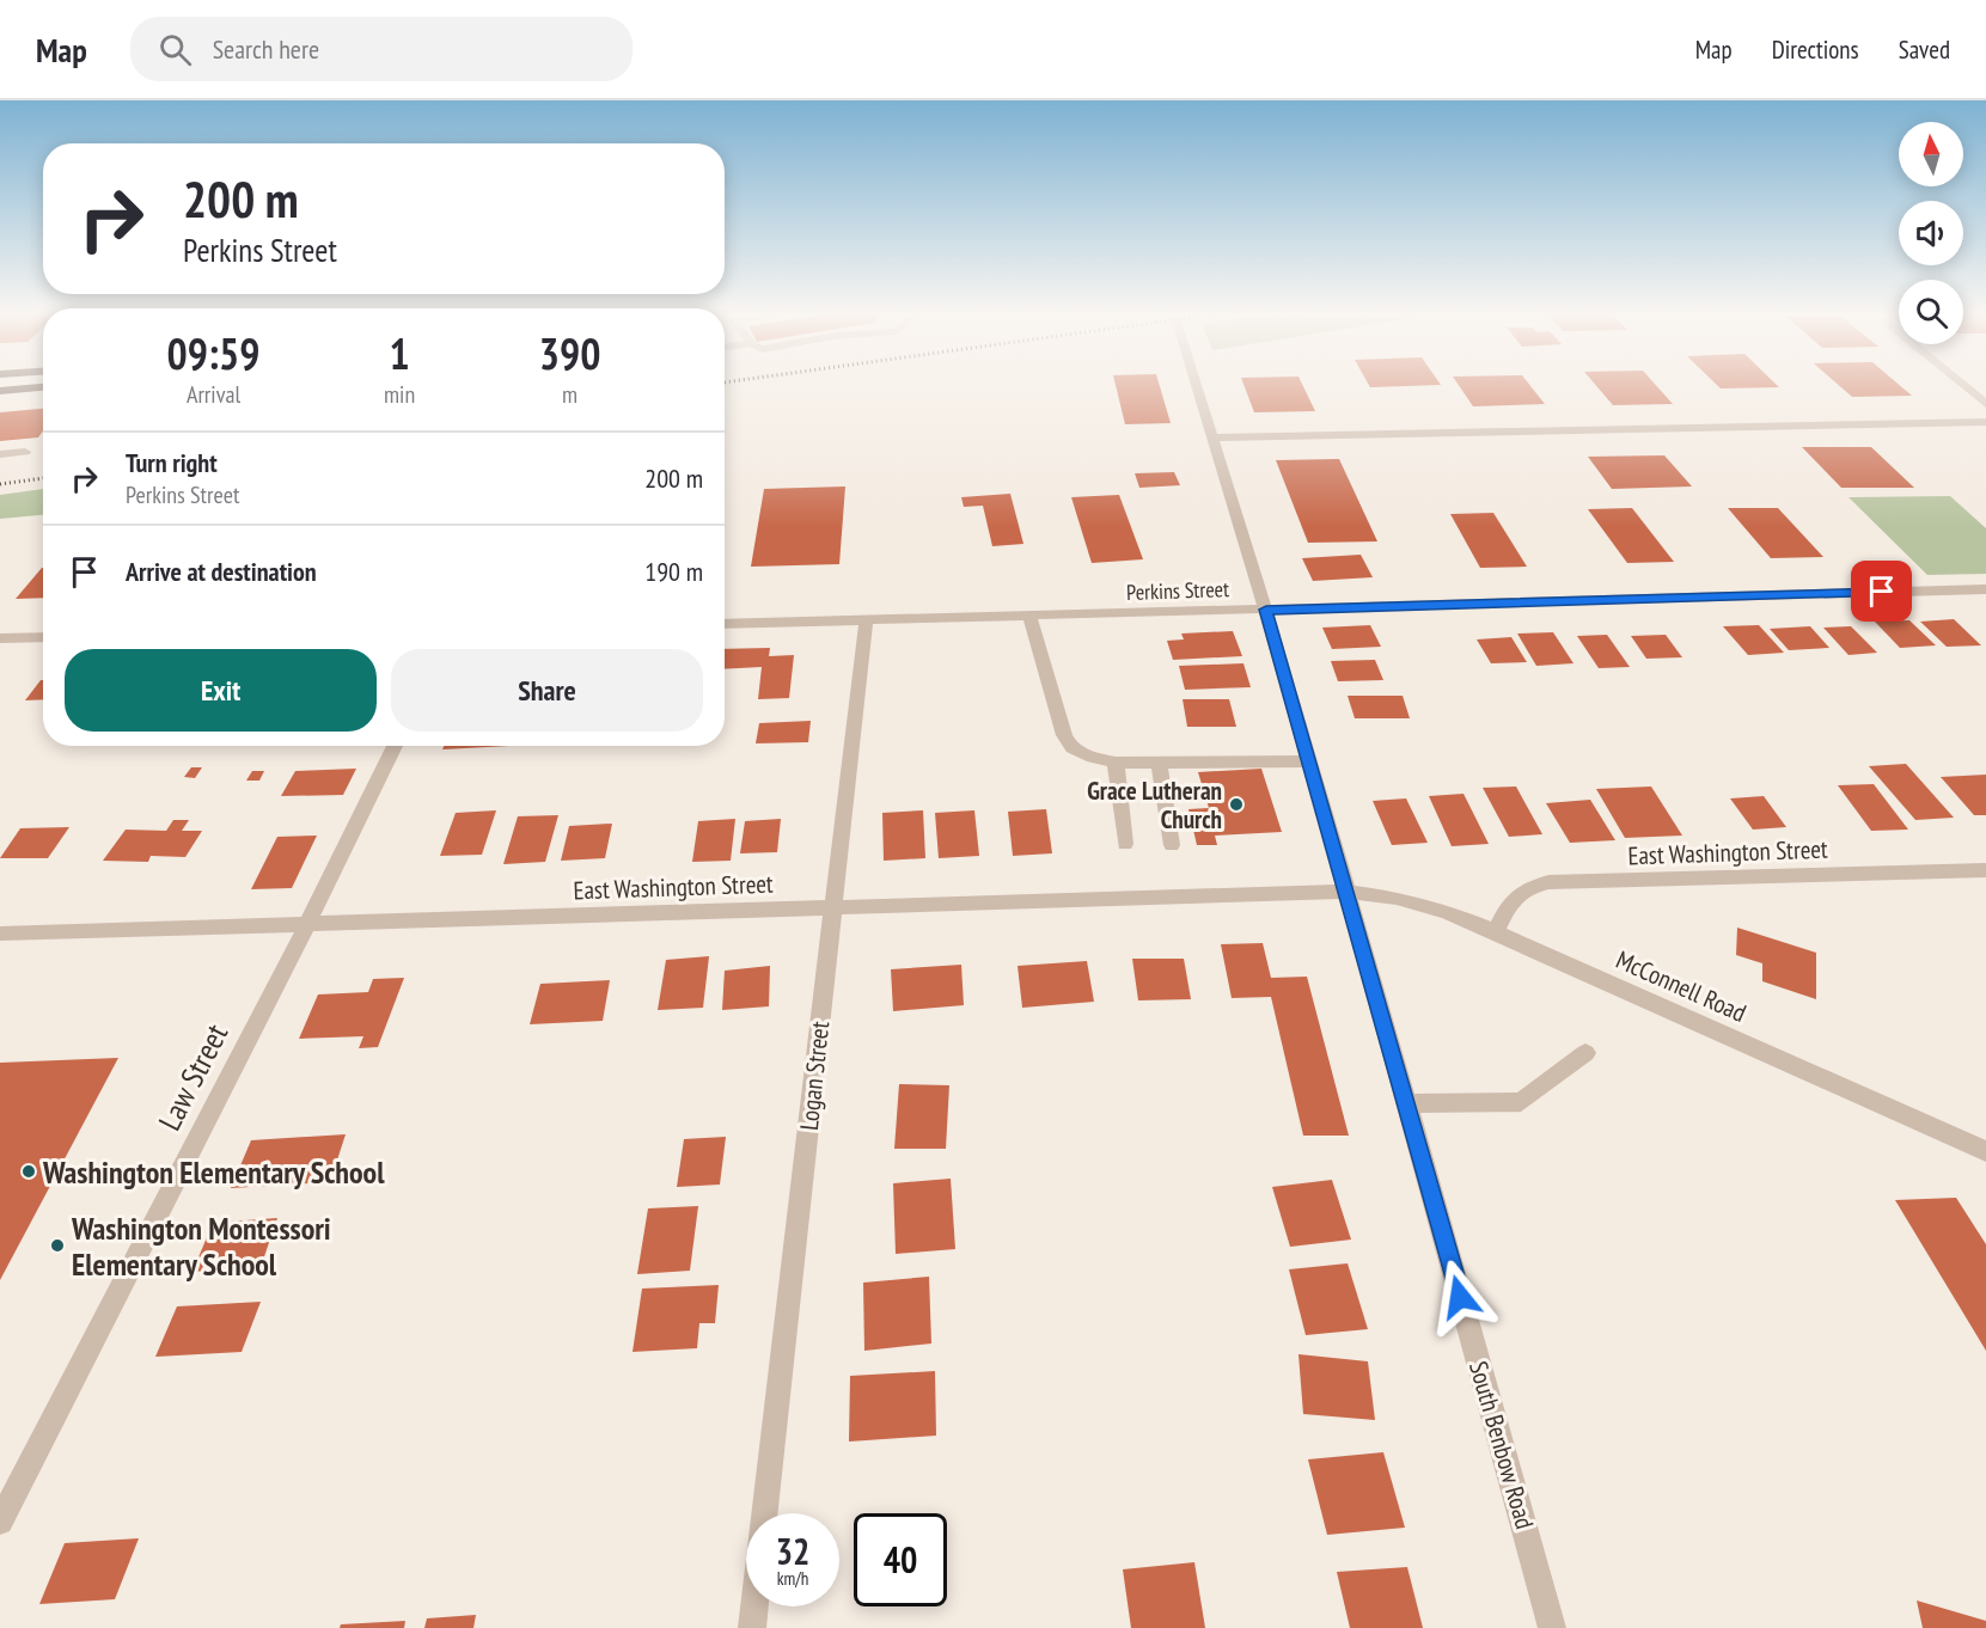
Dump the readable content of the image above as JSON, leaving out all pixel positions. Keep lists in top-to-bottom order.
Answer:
{
  "streets": {
    "street": [
      "Perkins Street",
      "East Washington Street",
      "McConnell Road",
      "Logan Street",
      "Law Street",
      "South Benbow Road"
    ]
  },
  "crossings": [
    ["Perkins Street", "Logan Street"],
    ["Perkins Street", "South Benbow Road"],
    ["East Washington Street", "McConnell Road"],
    ["East Washington Street", "Logan Street"],
    ["East Washington Street", "Law Street"],
    ["East Washington Street", "South Benbow Road"],
    ["McConnell Road", "South Benbow Road"]
  ],
  "places": ["Grace Lutheran Church", "Washington Elementary School", "Washington Montessori Elementary School"],
  "north": "top",
  "page": {
    "header": "Map",
    "search": "Search here",
    "nav": ["Map", "Directions", "Saved"],
    "turn": ["200 m", "Perkins Street"],
    "eta": [
      "09:59",
      "Arrival",
      "1",
      "min",
      "390",
      "m"
    ],
    "list": [
      {
        "name": "Turn right",
        "note": "Perkins Street",
        "value": "200 m"
      },
      {
        "name": "Arrive at destination",
        "value": "190 m"
      }
    ],
    "buttons": ["Exit", "Share"],
    "speed": "32 km/h",
    "limit": "40"
  }
}
